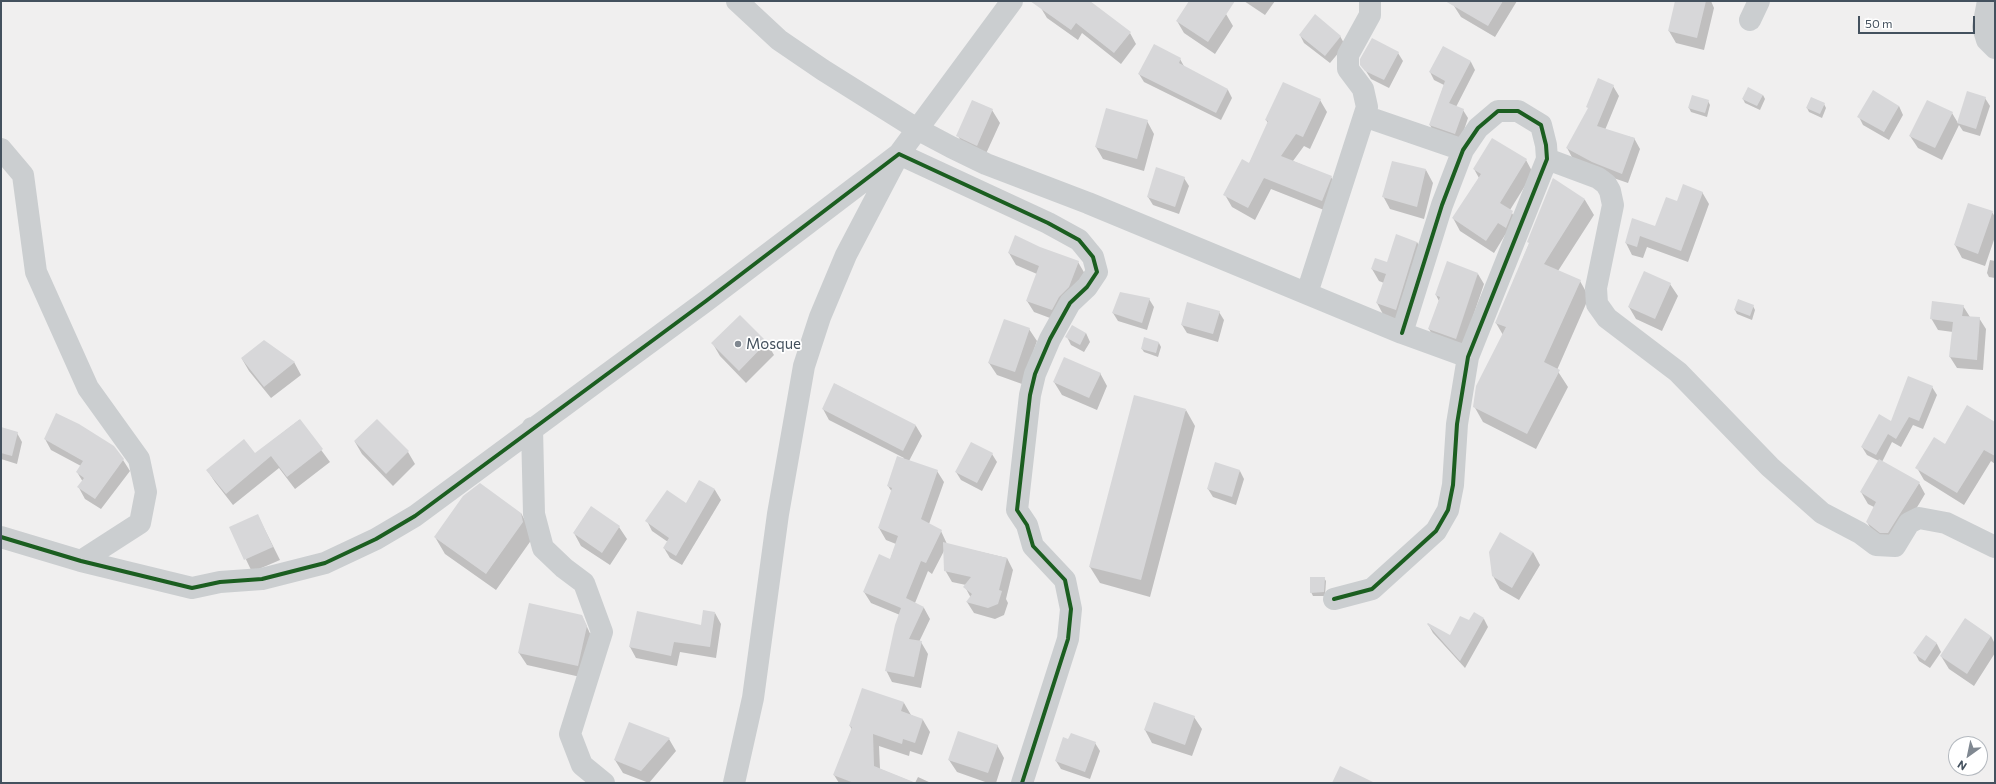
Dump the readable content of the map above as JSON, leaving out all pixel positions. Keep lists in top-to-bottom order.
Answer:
{
  "places": ["Mosque"],
  "scale_bar": "50 m",
  "north": "bottom left"
}
